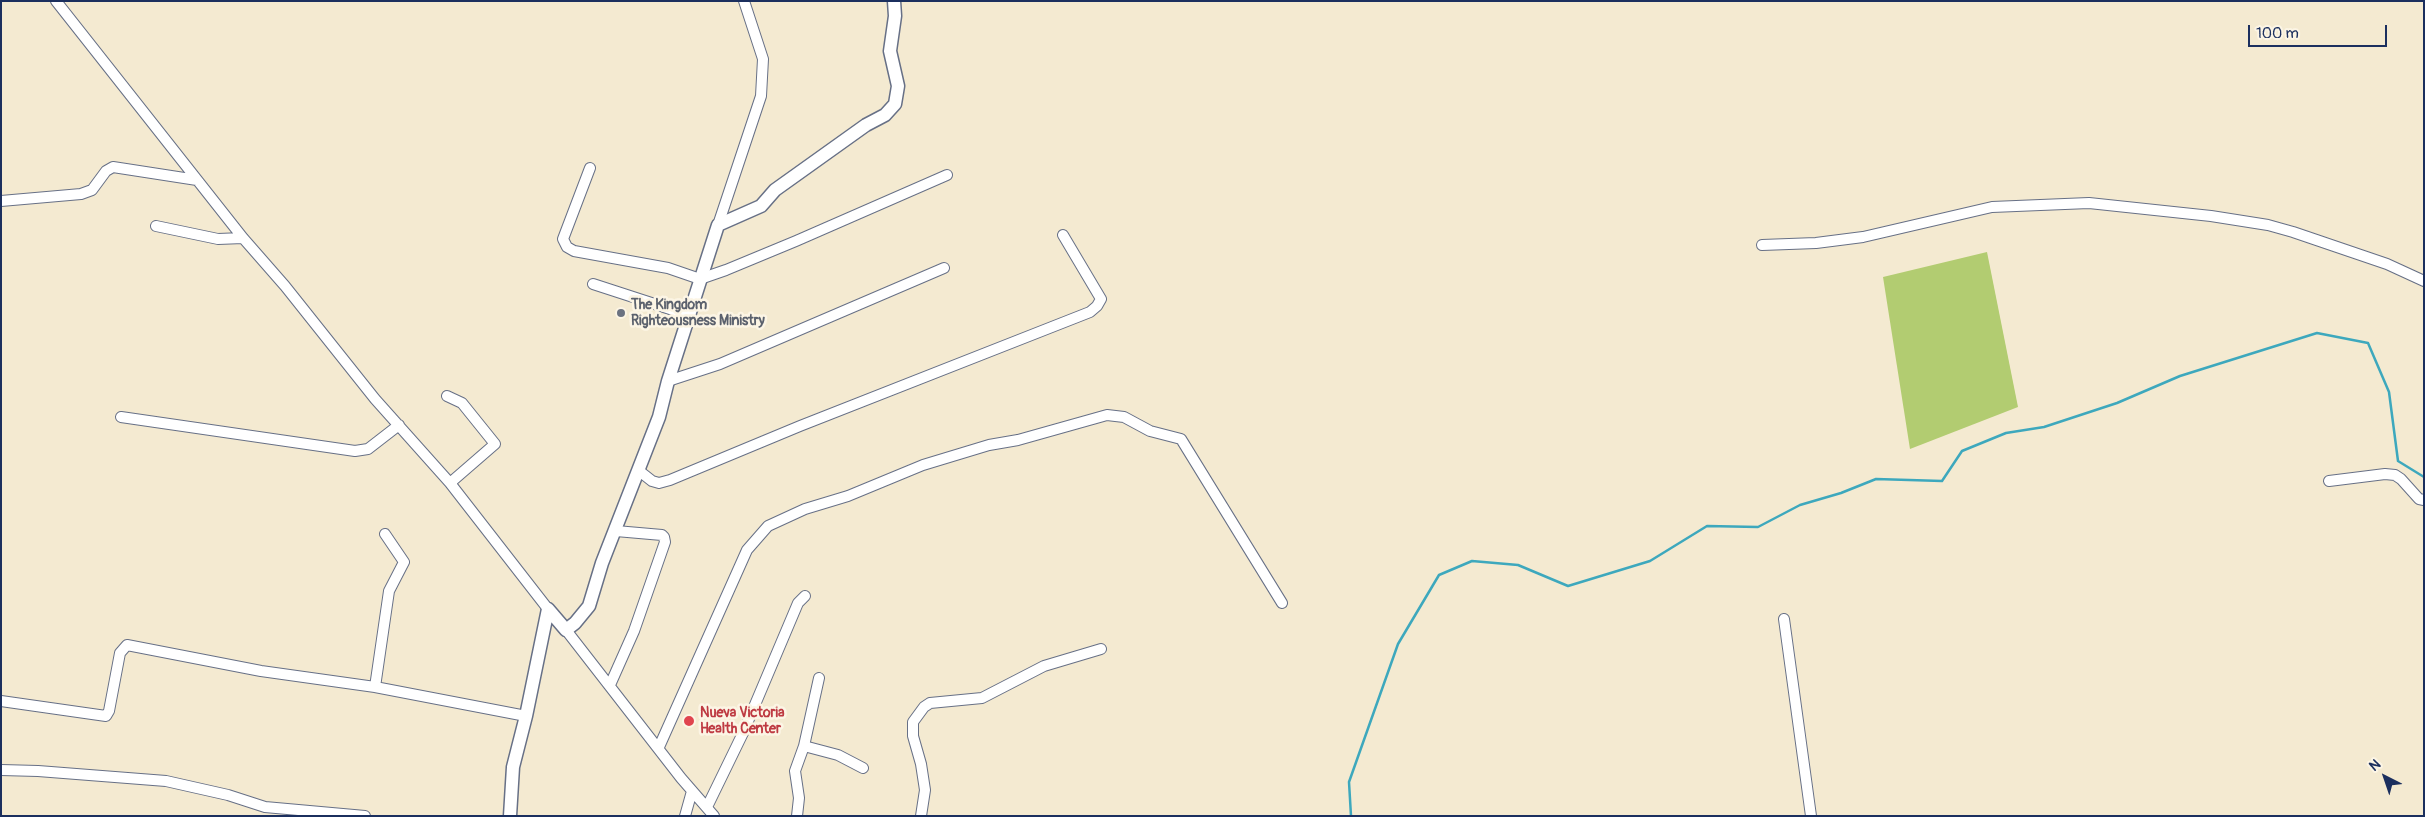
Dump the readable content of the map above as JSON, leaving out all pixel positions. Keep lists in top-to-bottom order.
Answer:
{
  "places": ["The Kingdom Righteousness Ministry", "Nueva Victoria Health Center"],
  "scale_bar": "100 m",
  "north": "top left"
}
